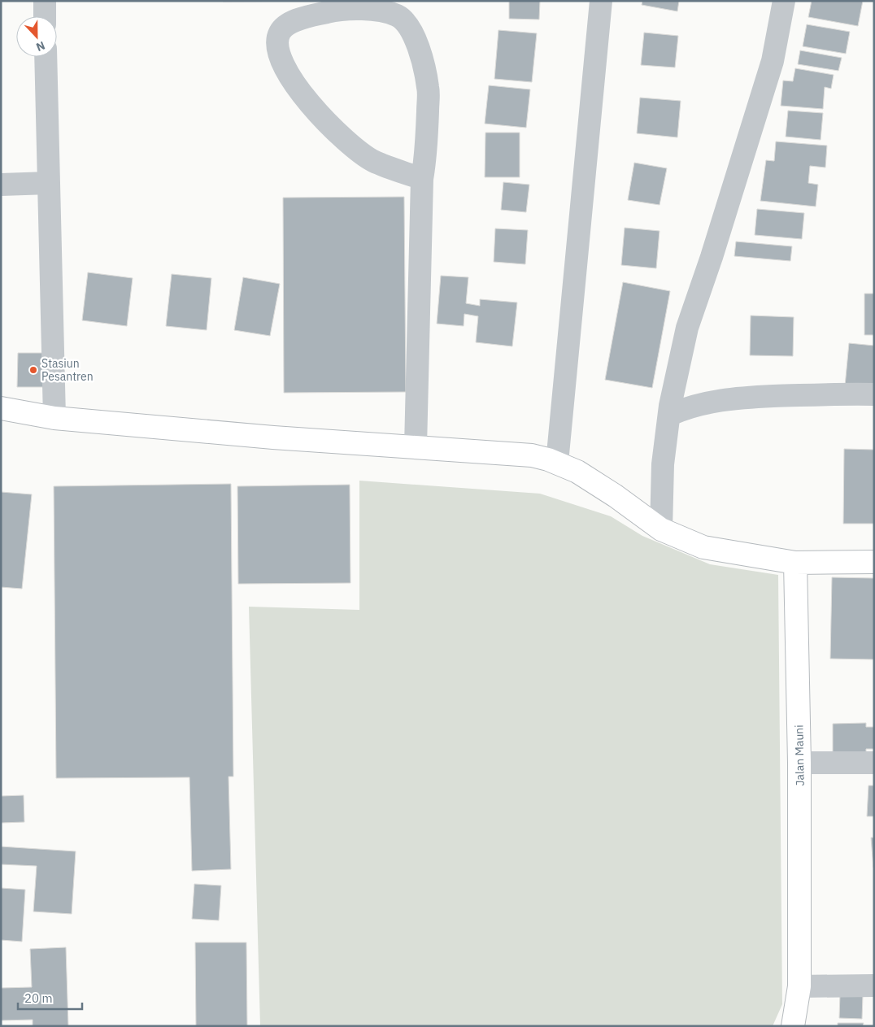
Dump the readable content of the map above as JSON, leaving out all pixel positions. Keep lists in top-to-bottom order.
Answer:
{
  "streets": {
    "main road": ["Jalan Mauni"]
  },
  "places": ["Stasiun Pesantren"],
  "scale_bar": "20 m",
  "north": "bottom"
}
